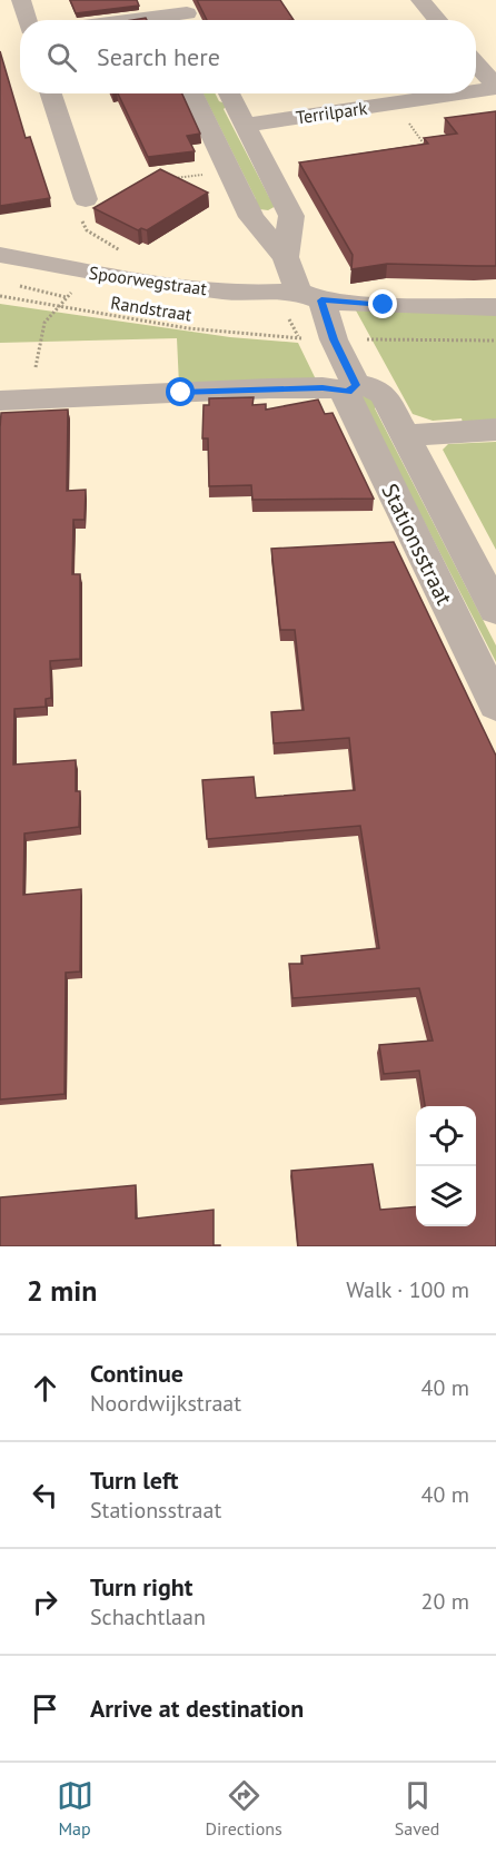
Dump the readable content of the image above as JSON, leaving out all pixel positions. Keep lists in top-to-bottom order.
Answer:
{
  "streets": {
    "street": ["Terrilpark", "Spoorwegstraat", "Stationsstraat"],
    "path": ["Randstraat"]
  },
  "crossings": [
    ["Terrilpark", "Stationsstraat"],
    ["Spoorwegstraat", "Stationsstraat"]
  ],
  "page": {
    "search": "Search here",
    "heading": ["2 min", "Walk · 100 m"],
    "list": [
      ["Continue", "Noordwijkstraat", "40 m"],
      ["Turn left", "Stationsstraat", "40 m"],
      ["Turn right", "Schachtlaan", "20 m"],
      "Arrive at destination"
    ],
    "nav": ["Map", "Directions", "Saved"]
  }
}
